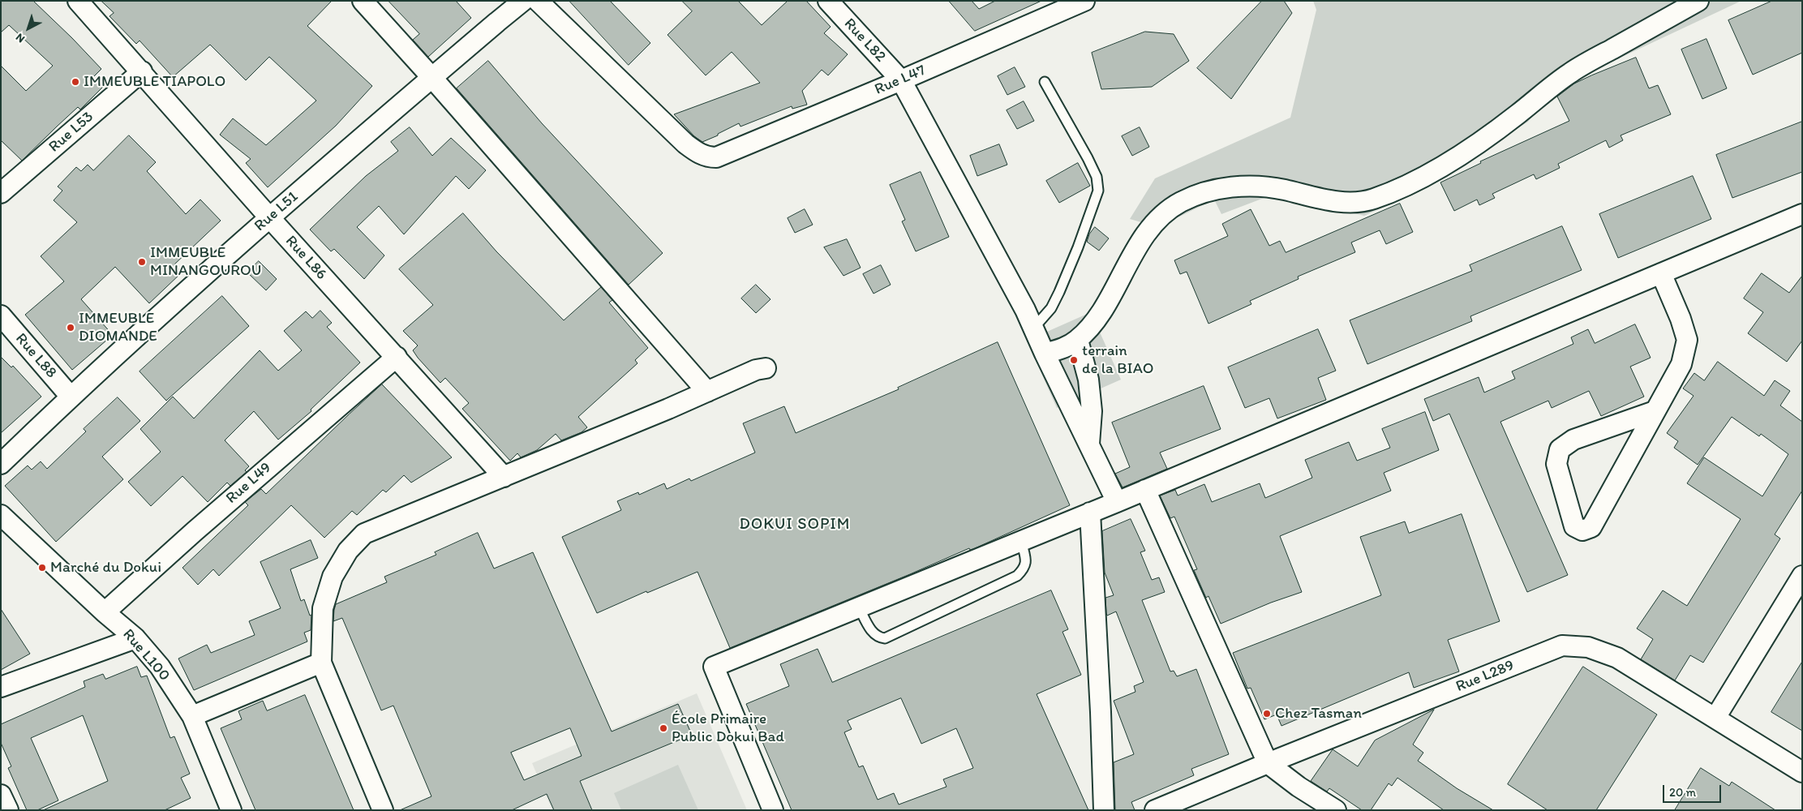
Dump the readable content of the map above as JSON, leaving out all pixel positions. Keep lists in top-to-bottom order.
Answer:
{
  "streets": {
    "street": [
      "Rue L82",
      "Rue L47",
      "Rue L53",
      "Rue L51",
      "Rue L86",
      "Rue L88",
      "Rue L49",
      "Rue L100",
      "Rue L289"
    ]
  },
  "crossings": [
    ["Rue L82", "Rue L47"],
    ["Rue L53", "Rue L86"],
    ["Rue L51", "Rue L86"],
    ["Rue L51", "Rue L88"],
    ["Rue L86", "Rue L49"],
    ["Rue L49", "Rue L100"]
  ],
  "districts": ["DOKUI SOPIM"],
  "places": [
    "IMMEUBLE TIAPOLO",
    "IMMEUBLE MINANGOUROU",
    "IMMEUBLE DIOMANDE",
    "terrain de la BIAO",
    "Marché du Dokui",
    "Chez Tasman",
    "École Primaire Public Dokui Bad"
  ],
  "scale_bar": "20 m",
  "north": "bottom left"
}
